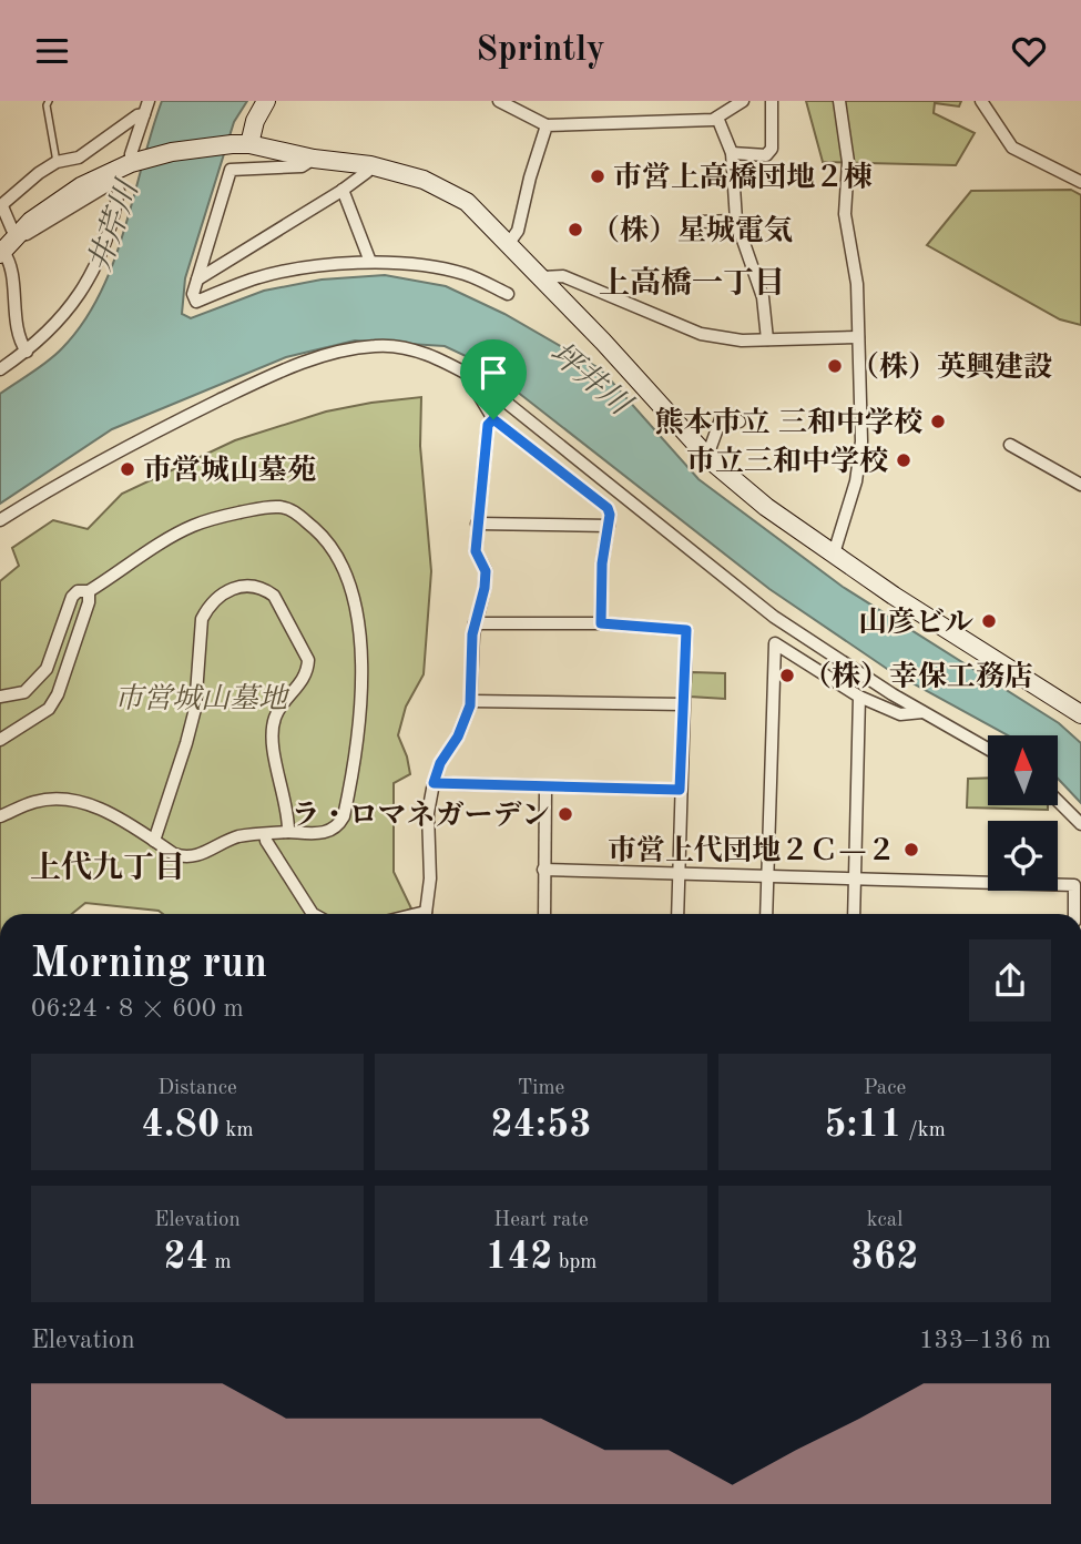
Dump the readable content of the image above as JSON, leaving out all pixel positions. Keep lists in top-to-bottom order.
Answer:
{
  "districts": ["上高橋一丁目", "上代九丁目"],
  "water": ["井芹川", "坪井川"],
  "parks": ["市営城山墓地"],
  "places": [
    "市営上高橋団地２棟",
    "（株）星城電気",
    "（株）英興建設",
    "熊本市立 三和中学校",
    "市立三和中学校",
    "市営城山墓苑",
    "山彦ビル",
    "（株）幸保工務店",
    "ラ・ロマネガーデン",
    "市営上代団地２Ｃ―２"
  ],
  "north": "top",
  "page": {
    "header": "Sprintly",
    "heading": ["Morning run", "06:24 · 8 × 600 m"],
    "stats": [
      ["Distance", "4.80 km"],
      ["Time", "24:53"],
      ["Pace", "5:11 /km"],
      ["Elevation", "24 m"],
      ["Heart rate", "142 bpm"],
      ["kcal", "362"]
    ],
    "chart": ["Elevation", "133–136 m"]
  }
}
